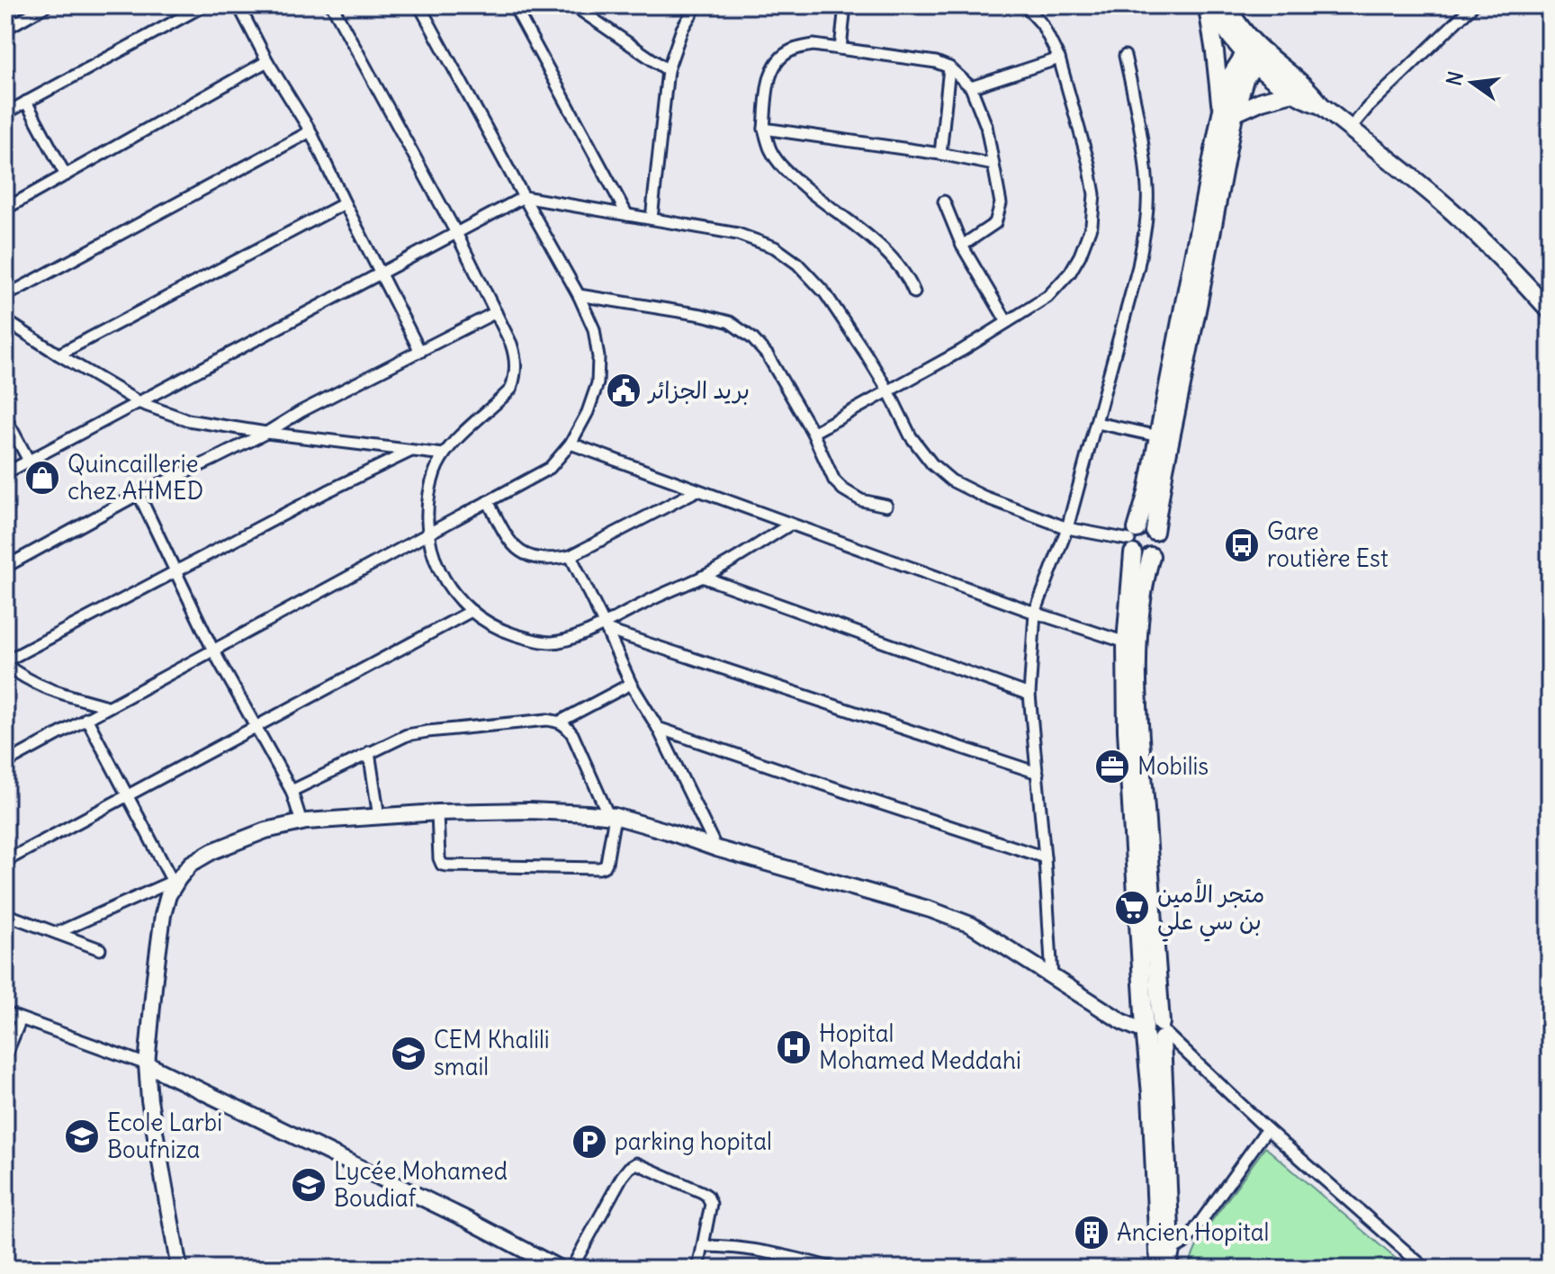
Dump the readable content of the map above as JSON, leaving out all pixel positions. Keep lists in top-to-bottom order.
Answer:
{
  "places": {
    "public building": ["بريد الجزائر"],
    "shop": ["Quincaillerie chez AHMED"],
    "bus stop": ["Gare routière Est"],
    "office": ["Mobilis"],
    "supermarket": ["متجر الأمين بن سي علي"],
    "hospital": ["Hopital Mohamed Meddahi"],
    "school or university": ["CEM Khalili smail", "Ecole Larbi Boufniza", "Lycée Mohamed Boudiaf"],
    "parking": ["parking hopital"],
    "building": ["Ancien Hopital"]
  },
  "north": "left"
}
